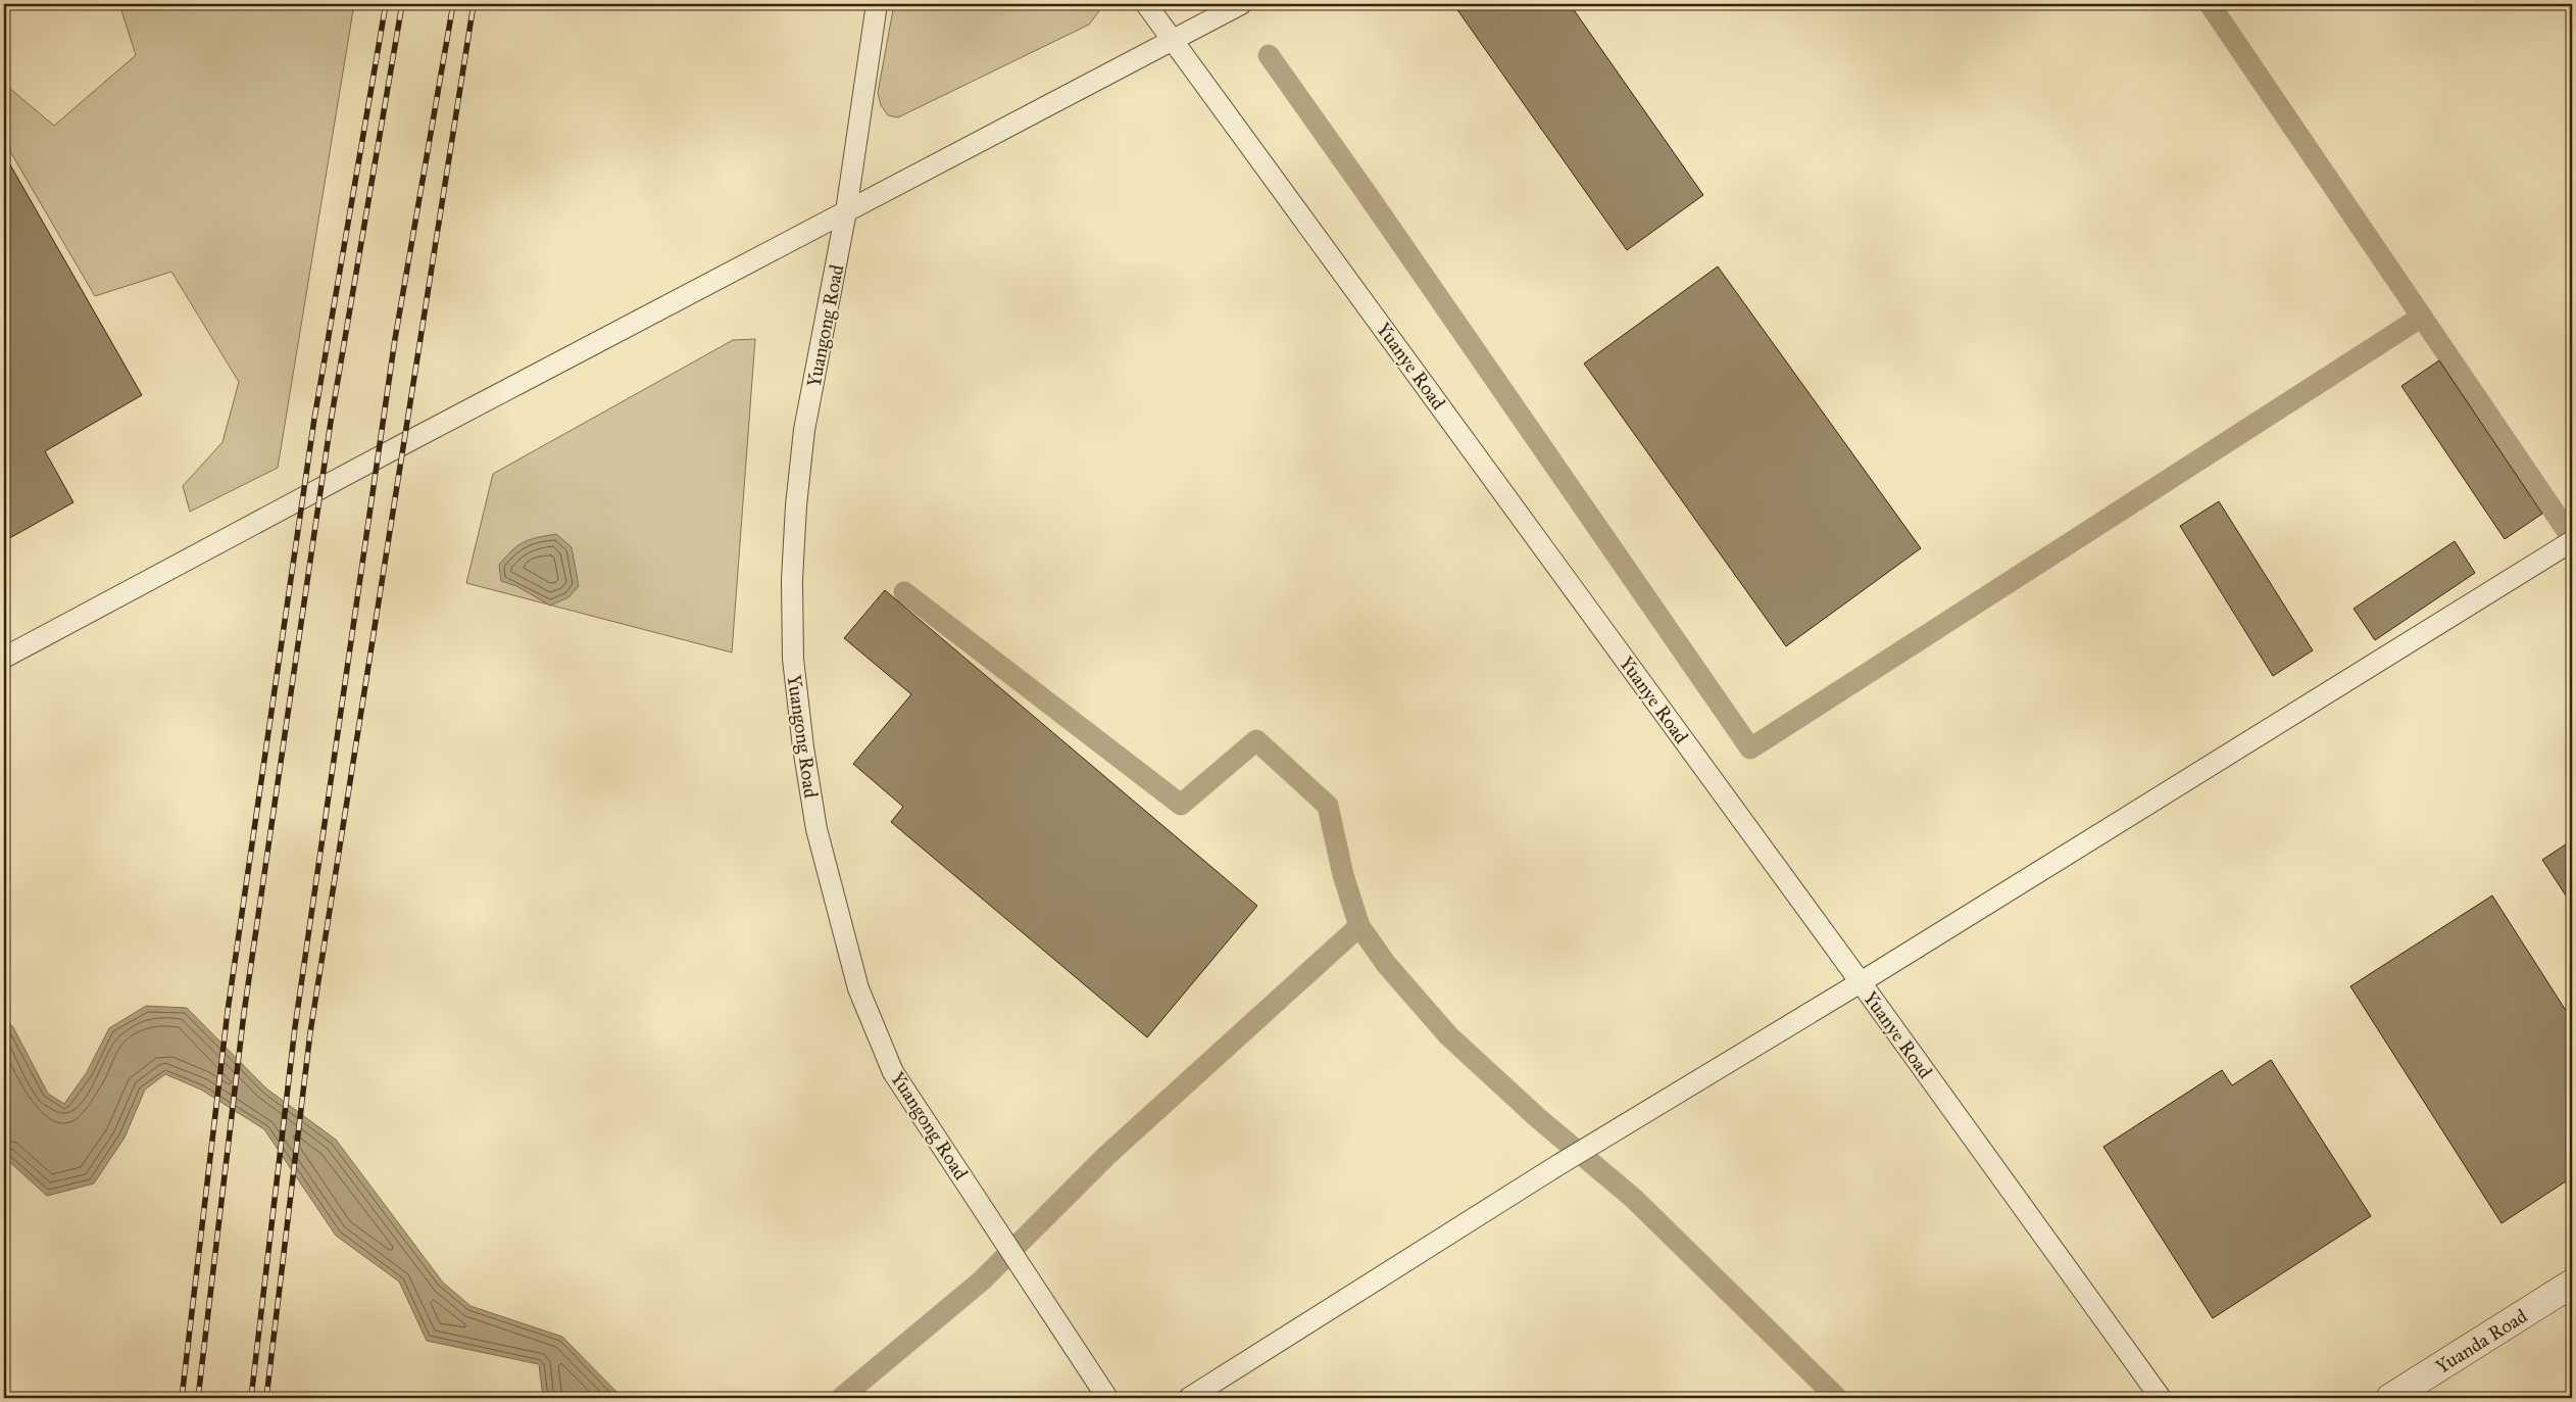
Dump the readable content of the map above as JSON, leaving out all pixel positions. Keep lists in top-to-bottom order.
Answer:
{
  "streets": {
    "street": ["Yuangong Road", "Yuanye Road", "Yuanda Road"]
  }
}
